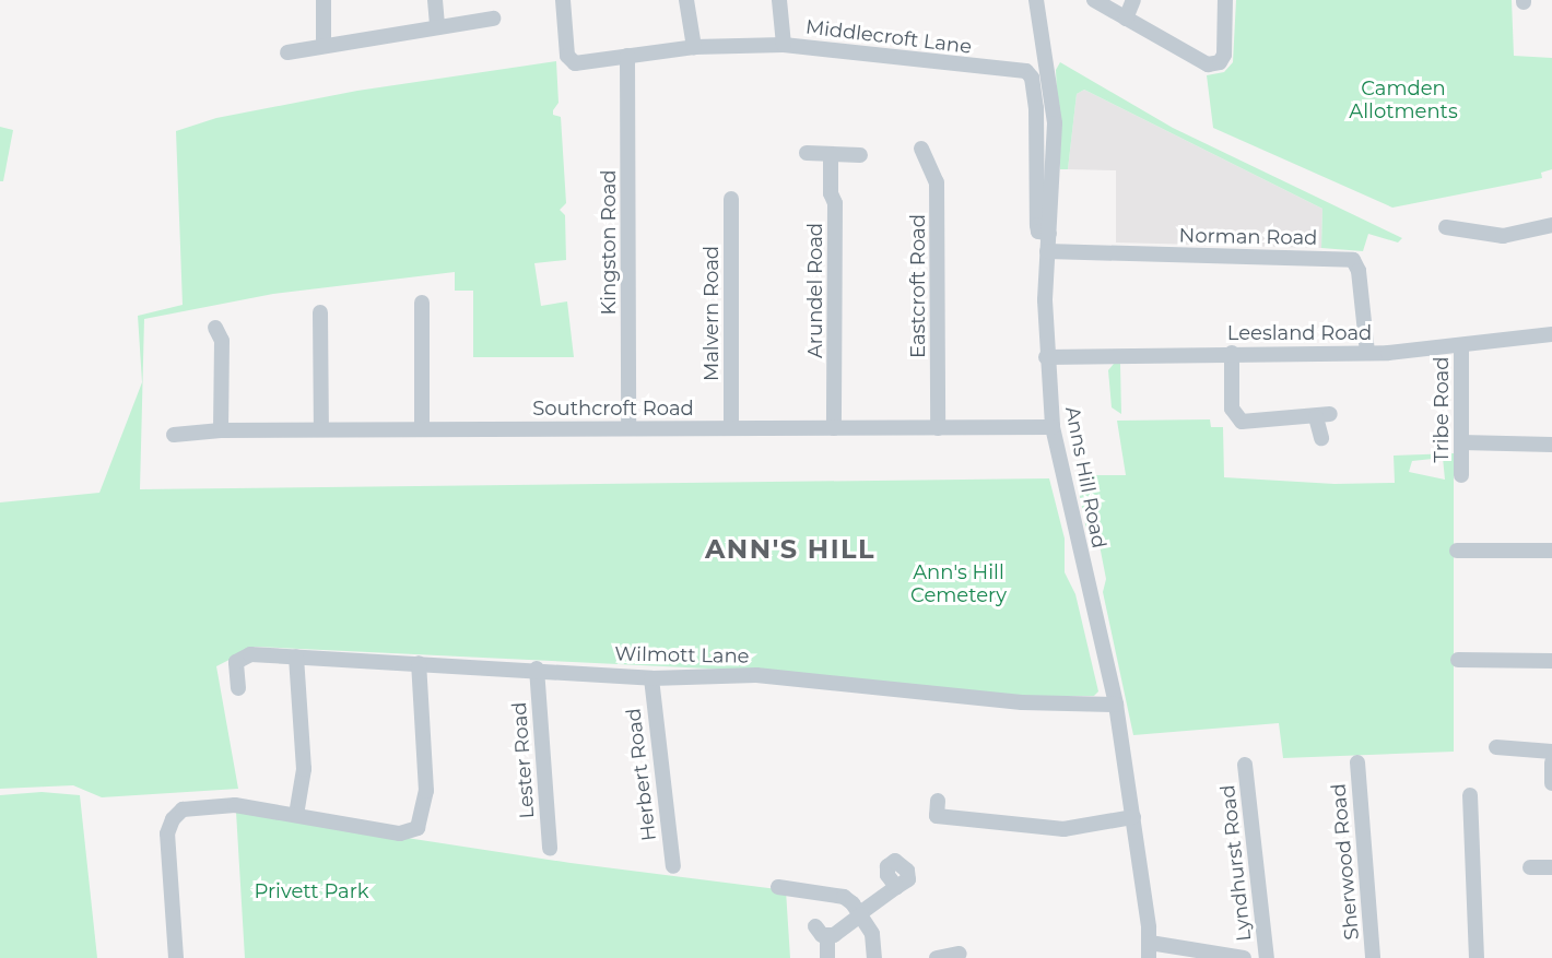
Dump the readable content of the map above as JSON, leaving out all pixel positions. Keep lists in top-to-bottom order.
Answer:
{
  "streets": {
    "street": [
      "Middlecroft Lane",
      "Norman Road",
      "Kingston Road",
      "Eastcroft Road",
      "Arundel Road",
      "Malvern Road",
      "Leesland Road",
      "Southcroft Road",
      "Tribe Road",
      "Anns Hill Road",
      "Wilmott Lane",
      "Lester Road",
      "Herbert Road",
      "Sherwood Road",
      "Lyndhurst Road"
    ]
  },
  "crossings": [
    ["Middlecroft Lane", "Kingston Road"],
    ["Middlecroft Lane", "Anns Hill Road"],
    ["Norman Road", "Leesland Road"],
    ["Norman Road", "Anns Hill Road"],
    ["Kingston Road", "Southcroft Road"],
    ["Eastcroft Road", "Southcroft Road"],
    ["Arundel Road", "Southcroft Road"],
    ["Malvern Road", "Southcroft Road"],
    ["Leesland Road", "Tribe Road"],
    ["Leesland Road", "Anns Hill Road"],
    ["Southcroft Road", "Anns Hill Road"],
    ["Anns Hill Road", "Wilmott Lane"],
    ["Wilmott Lane", "Lester Road"],
    ["Wilmott Lane", "Herbert Road"]
  ],
  "districts": ["ANN'S HILL"],
  "parks": ["Camden Allotments", "Ann's Hill Cemetery", "Privett Park"]
}
